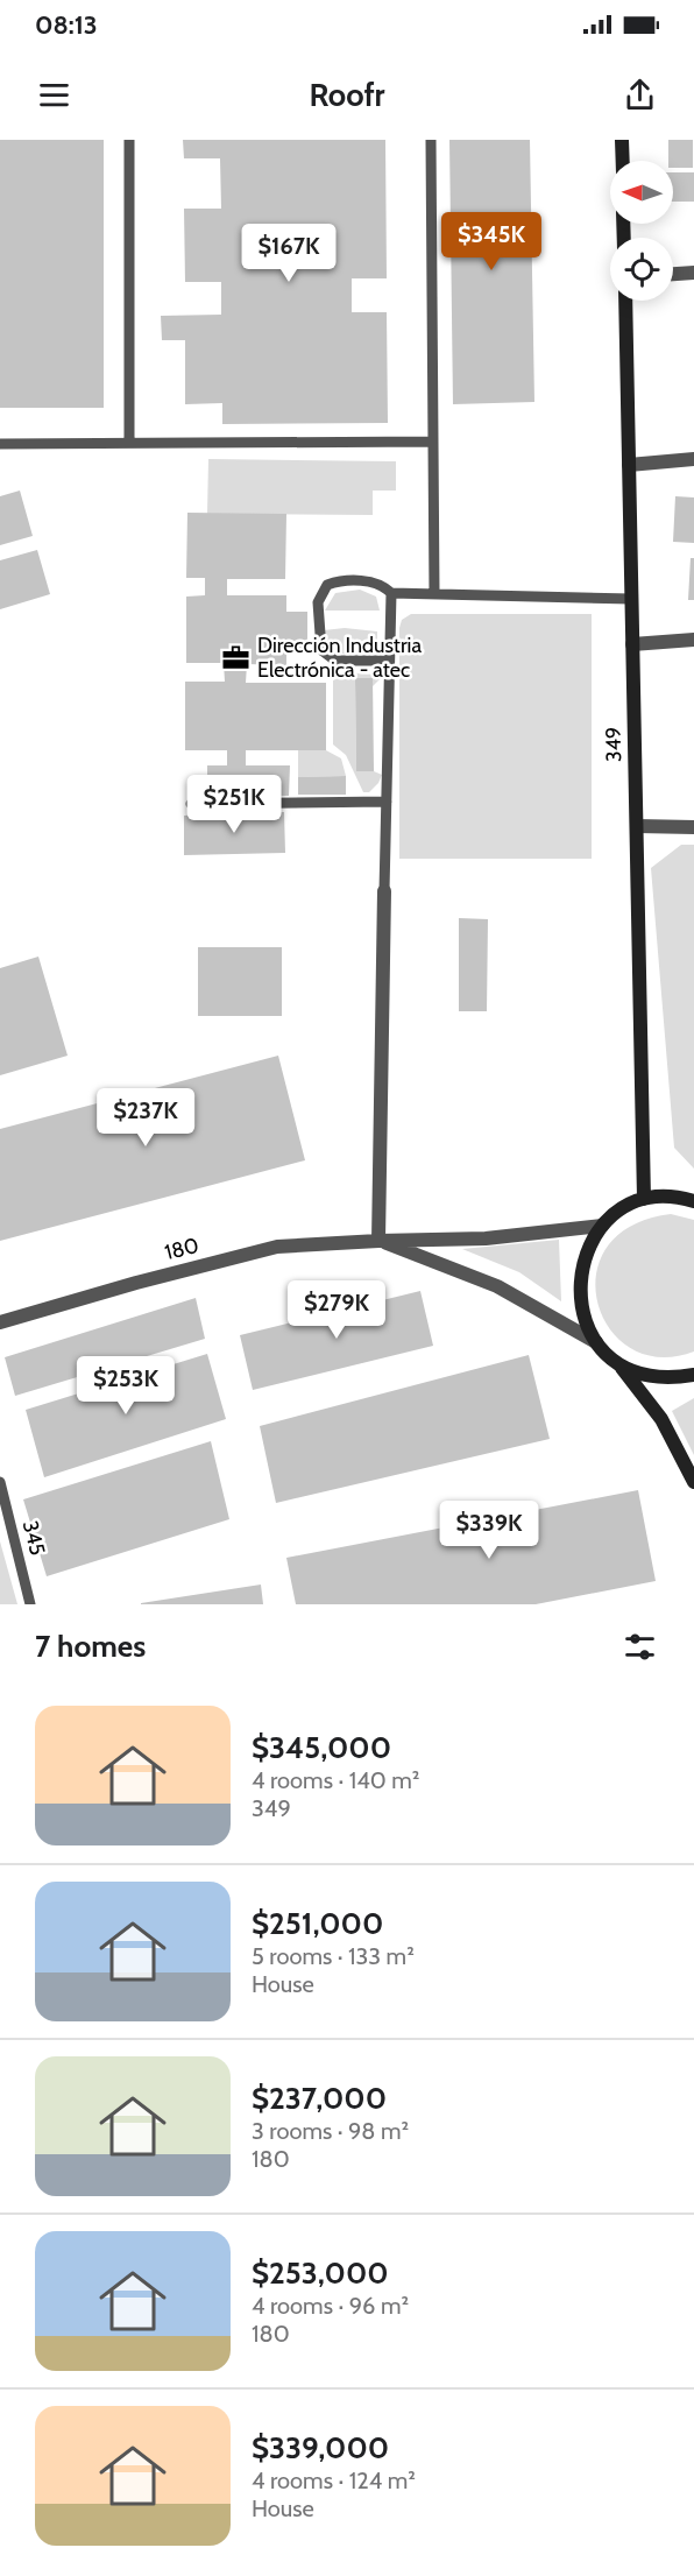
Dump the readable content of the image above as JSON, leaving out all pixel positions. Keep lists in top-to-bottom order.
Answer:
{
  "streets": {
    "street": ["349", "180"],
    "lane": ["345"]
  },
  "places": {
    "office": ["Dirección Industria Electrónica - atec"]
  },
  "north": "left",
  "page": {
    "status": "08:13",
    "header": "Roofr",
    "price": [
      "$345K",
      "$167K",
      "$251K",
      "$237K",
      "$279K",
      "$253K",
      "$339K"
    ],
    "heading": "7 homes",
    "list": [
      {
        "name": "$345,000",
        "note": "4 rooms · 140 m² · 349"
      },
      {
        "name": "$251,000",
        "note": "5 rooms · 133 m² · House"
      },
      {
        "name": "$237,000",
        "note": "3 rooms · 98 m² · 180"
      },
      {
        "name": "$253,000",
        "note": "4 rooms · 96 m² · 180"
      },
      {
        "name": "$339,000",
        "note": "4 rooms · 124 m² · House"
      }
    ]
  }
}
